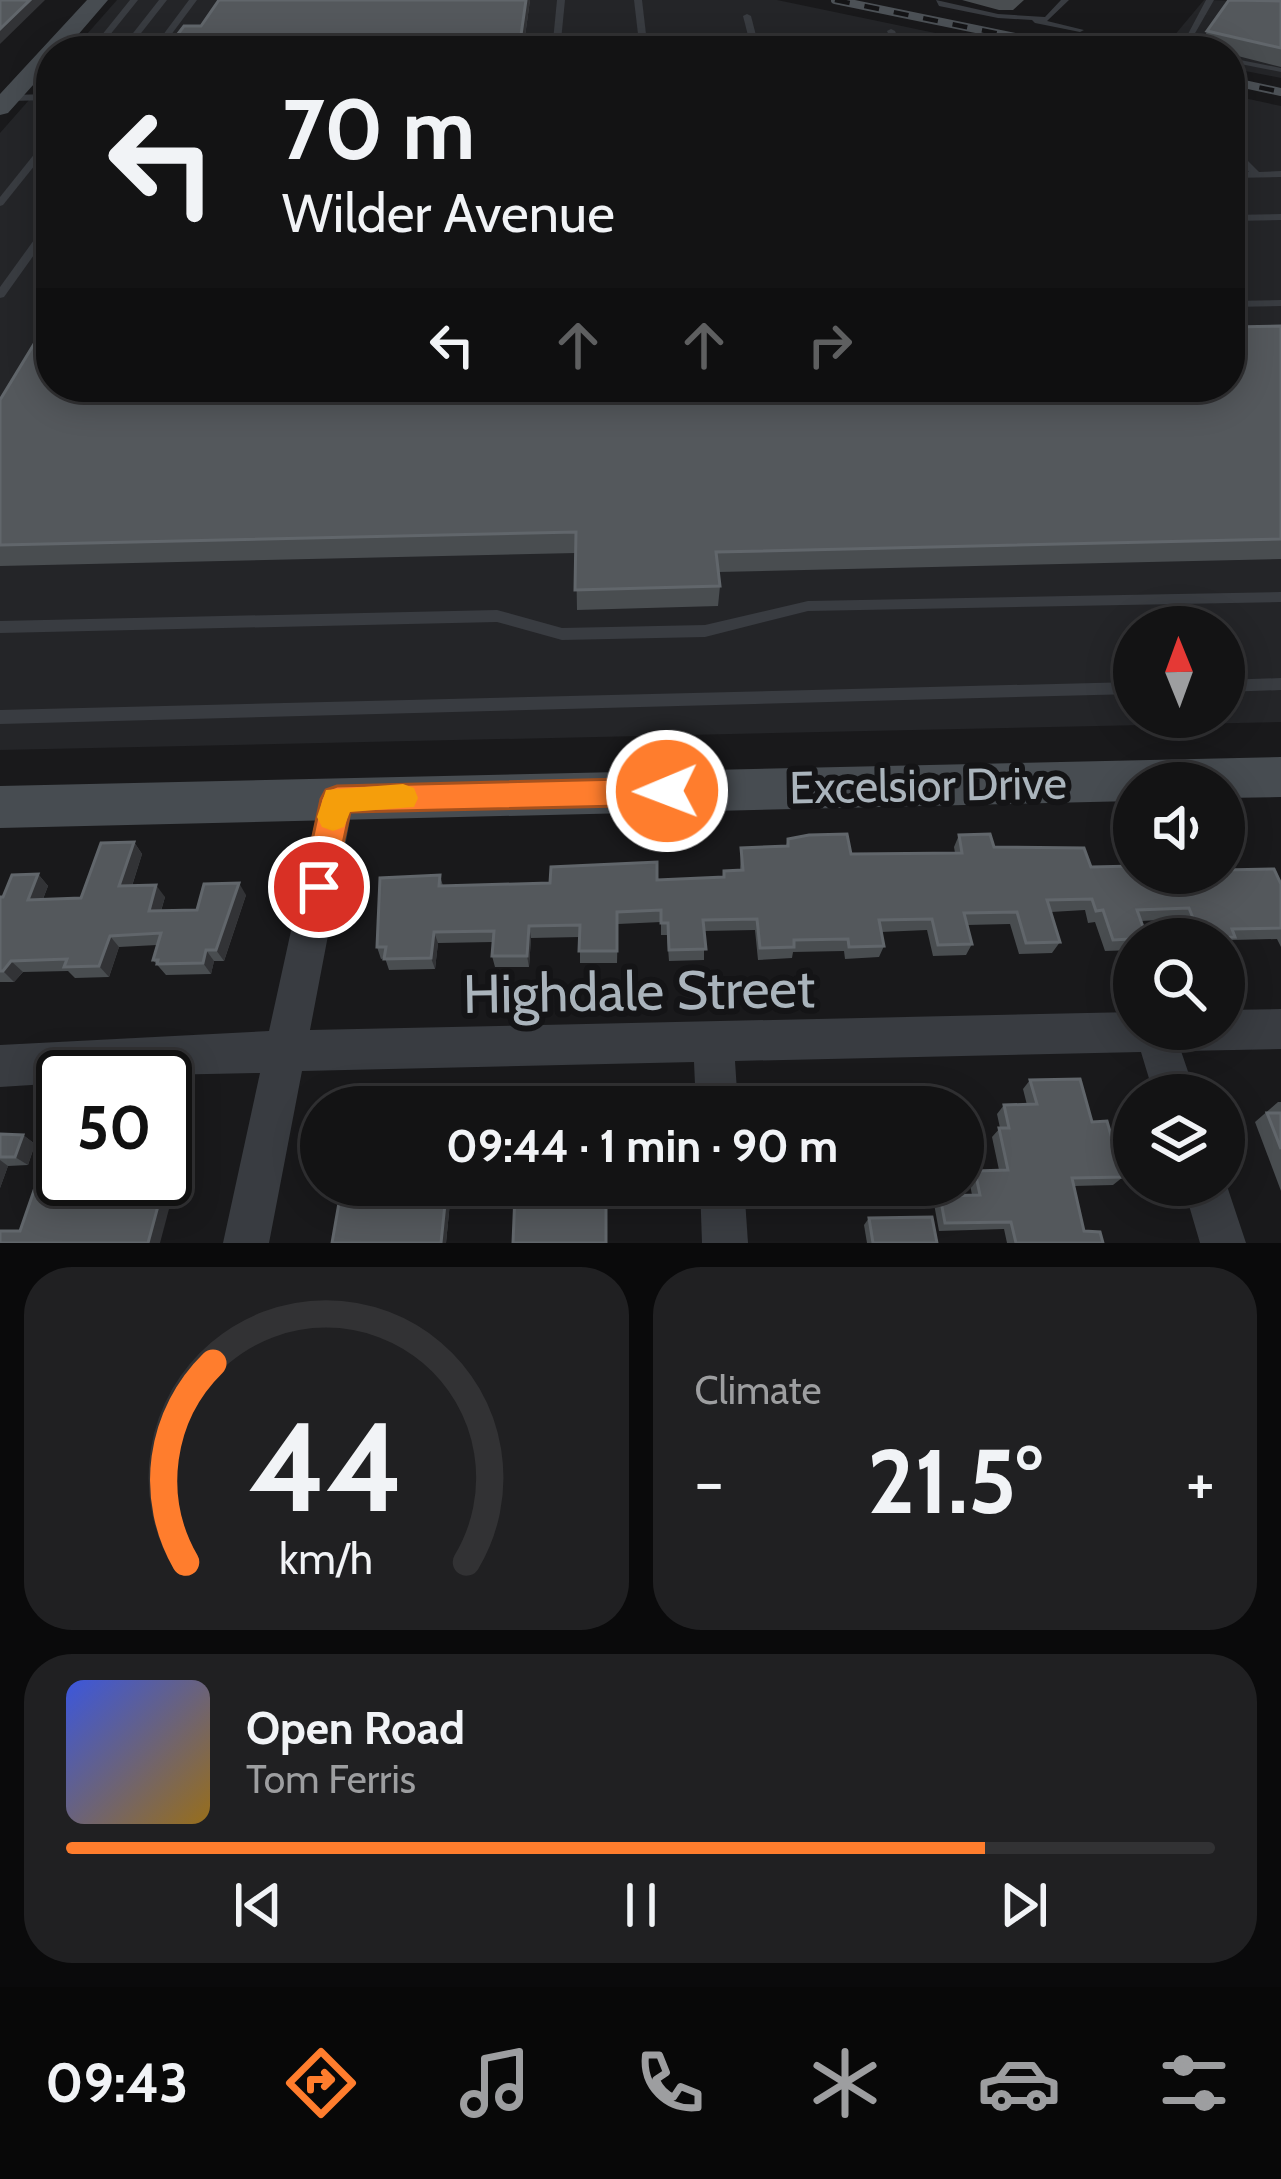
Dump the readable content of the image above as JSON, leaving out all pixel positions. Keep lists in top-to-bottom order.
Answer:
{
  "streets": {
    "main road": ["Excelsior Drive"],
    "street": ["Highdale Street"]
  },
  "north": "top",
  "page": {
    "turn": ["70 m", "Wilder Avenue"],
    "limit": "50",
    "trip": "09:44 · 1 min · 90 m",
    "tile": "Climate",
    "heat": ["−", "21.5°", "+"],
    "song": ["Open Road", "Tom Ferris"],
    "tabs": "09:43",
    "gauge": ["44", "km/h"]
  }
}
